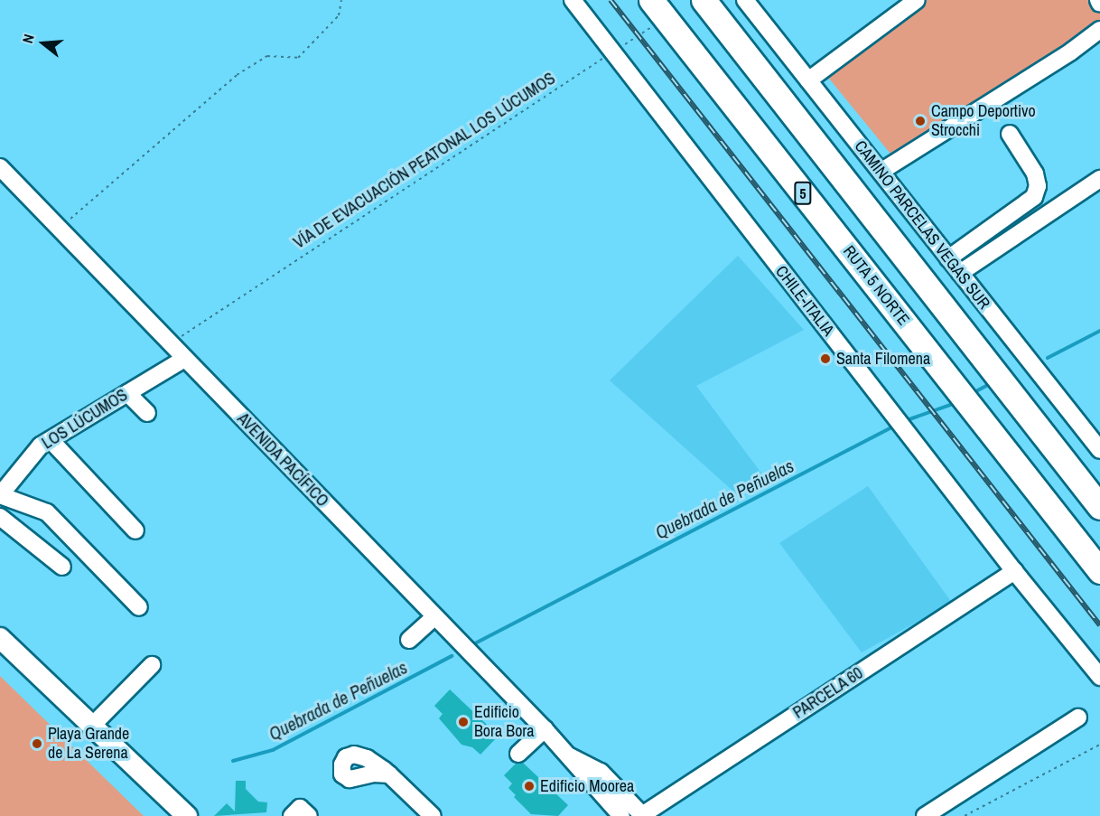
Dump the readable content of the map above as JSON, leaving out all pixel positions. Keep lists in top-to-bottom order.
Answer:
{
  "streets": {
    "highway": ["5", "RUTA 5 NORTE"],
    "street": [
      "CAMINO PARCELAS VEGAS SUR",
      "CHILE-ITALIA",
      "LOS LÚCUMOS",
      "AVENIDA PACÍFICO",
      "PARCELA 60"
    ],
    "path": ["VÍA DE EVACUACIÓN PEATONAL LOS LÚCUMOS"]
  },
  "crossings": [
    ["VÍA DE EVACUACIÓN PEATONAL LOS LÚCUMOS", "RUTA 5 NORTE"],
    ["VÍA DE EVACUACIÓN PEATONAL LOS LÚCUMOS", "CHILE-ITALIA"],
    ["VÍA DE EVACUACIÓN PEATONAL LOS LÚCUMOS", "AVENIDA PACÍFICO"],
    ["CHILE-ITALIA", "PARCELA 60"],
    ["LOS LÚCUMOS", "AVENIDA PACÍFICO"],
    ["AVENIDA PACÍFICO", "PARCELA 60"]
  ],
  "water": ["Quebrada de Peñuelas"],
  "places": [
    "Campo Deportivo Strocchi",
    "Santa Filomena",
    "Edificio Bora Bora",
    "Playa Grande de La Serena",
    "Edificio Moorea"
  ],
  "north": "left"
}
